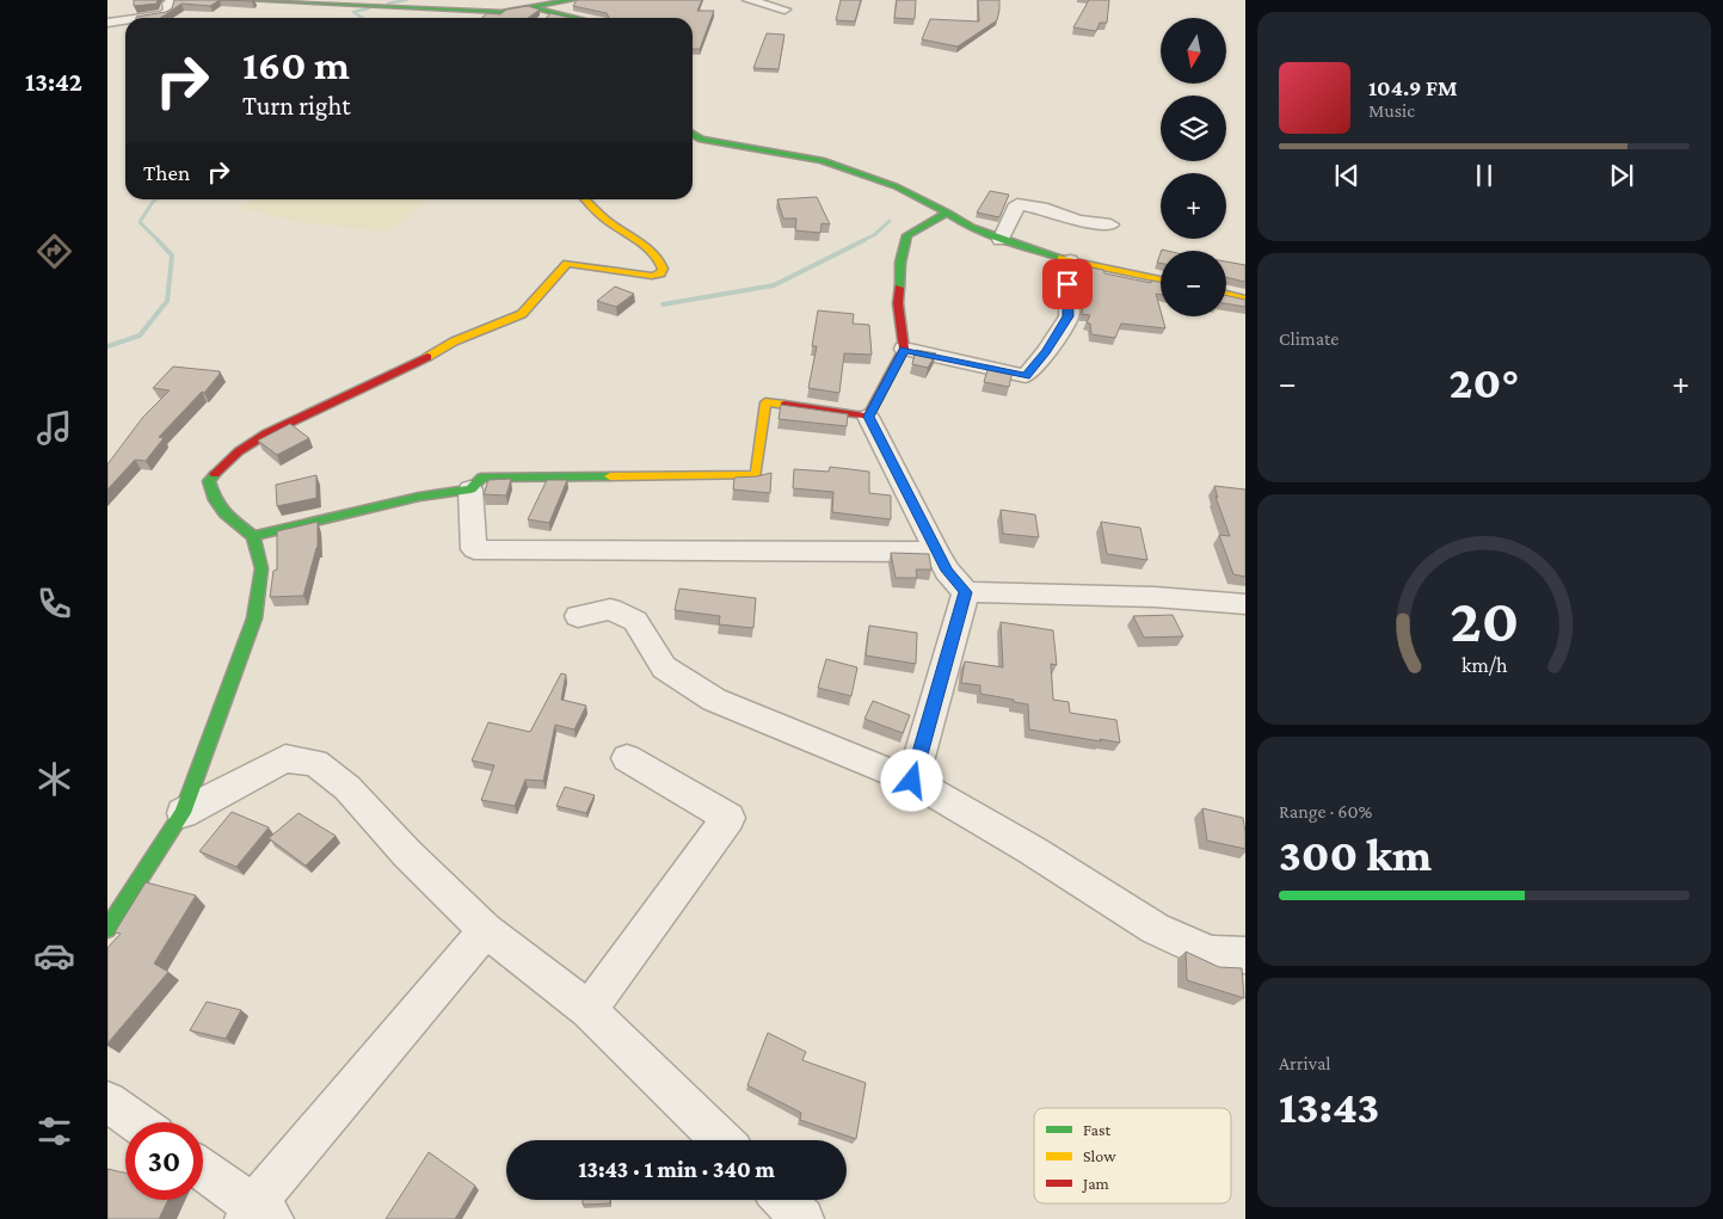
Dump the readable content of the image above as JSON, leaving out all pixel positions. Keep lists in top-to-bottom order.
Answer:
{
  "legend": ["Fast", "Slow", "Jam"],
  "north": "bottom",
  "page": {
    "tabs": "13:42",
    "map_buttons": ["+", "−"],
    "turn": ["160 m", "Turn right"],
    "song": ["104.9 FM", "Music"],
    "then": "Then",
    "tile": [
      "Climate",
      ["Range · 60%", "300 km"],
      ["Arrival", "13:43"]
    ],
    "heat": ["−", "20°", "+"],
    "limit": "30",
    "trip": "13:43 · 1 min · 340 m",
    "gauge": ["20", "km/h"]
  }
}
